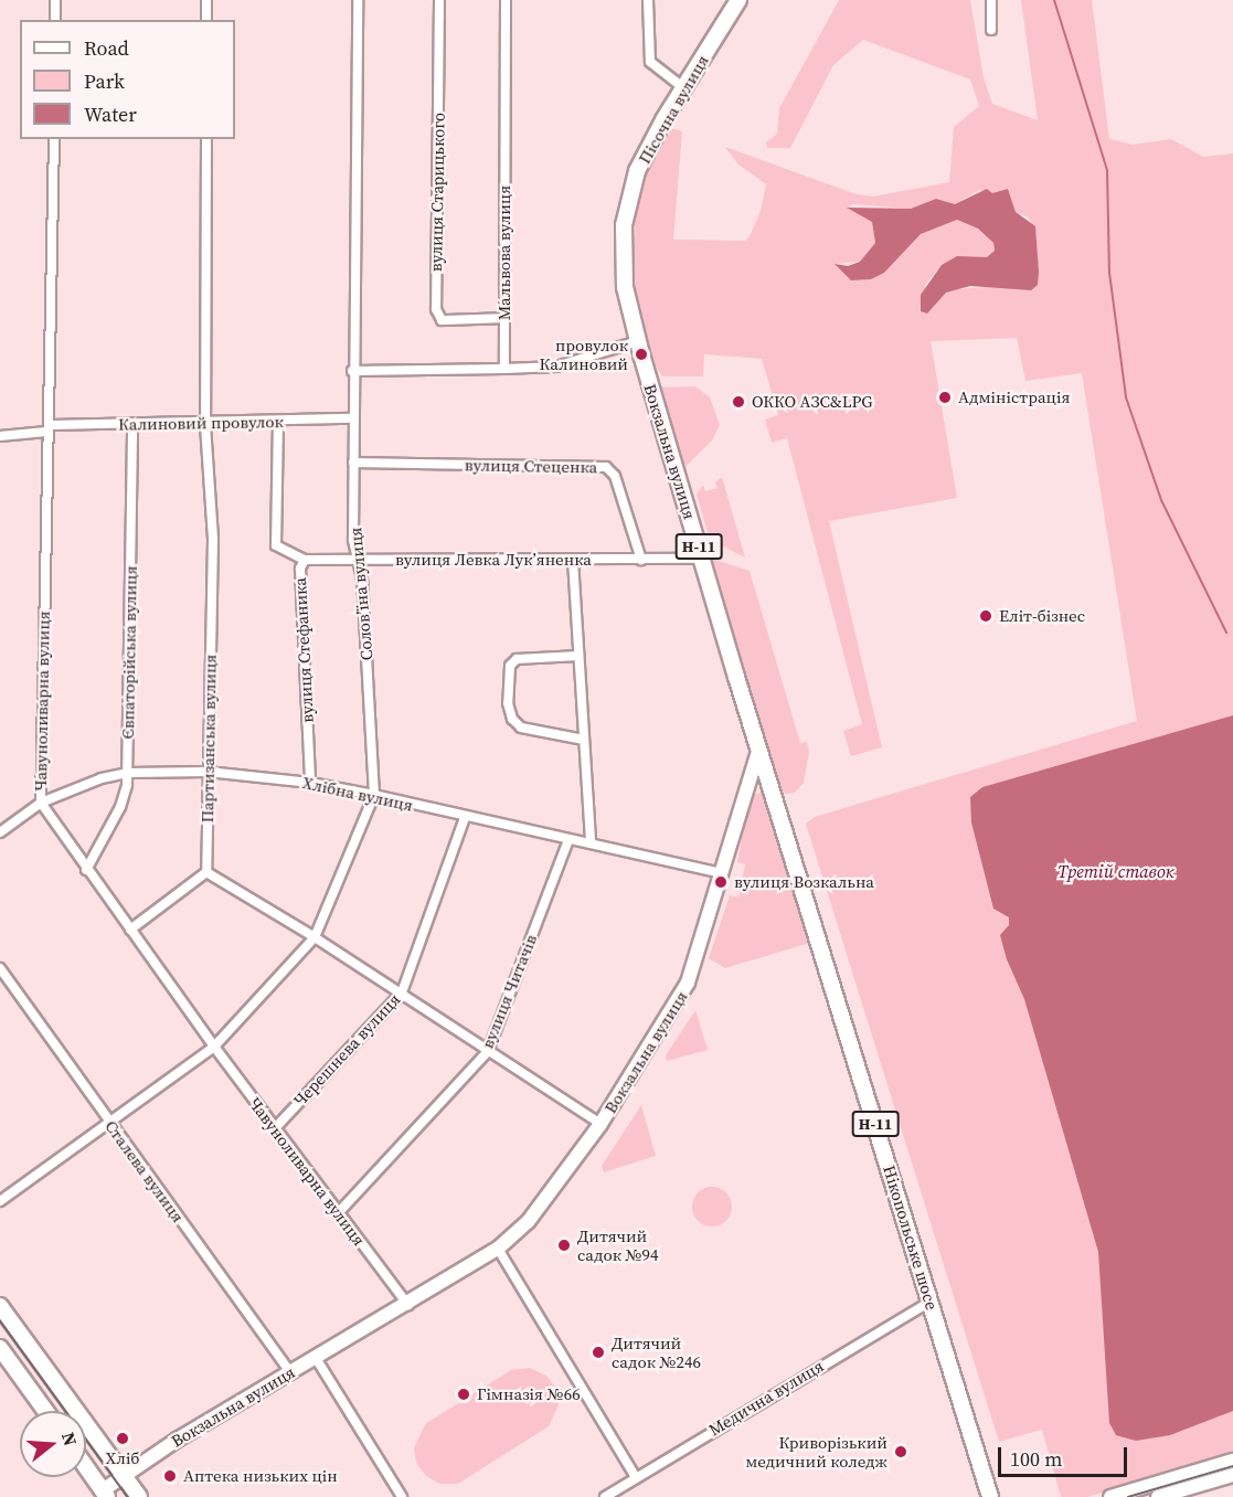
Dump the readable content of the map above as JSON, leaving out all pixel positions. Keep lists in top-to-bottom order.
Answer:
{
  "streets": {
    "main road": [
      "Пісочна вулиця",
      "Вокзальна вулиця",
      "Н-11",
      "Нікопольське шосе"
    ],
    "street": [
      "вулиця Старицького",
      "Мальвова вулиця",
      "Калиновий провулок",
      "вулиця Стеценка",
      "вулиця Левка Лукʼяненка",
      "Соловʼїна вулиця",
      "вулиця Стефаника",
      "Євпаторійська вулиця",
      "Чавуноливарна вулиця",
      "Партизанська вулиця",
      "Хлібна вулиця",
      "вулиця Читачів",
      "Черешнева вулиця",
      "Сталева вулиця",
      "Медична вулиця"
    ]
  },
  "crossings": [
    ["Пісочна вулиця", "Вокзальна вулиця"],
    ["вулиця Старицького", "Мальвова вулиця"],
    ["Калиновий провулок", "Соловʼїна вулиця"],
    ["Калиновий провулок", "вулиця Стефаника"],
    ["Калиновий провулок", "Євпаторійська вулиця"],
    ["Калиновий провулок", "Чавуноливарна вулиця"],
    ["Калиновий провулок", "Партизанська вулиця"],
    ["Вокзальна вулиця", "вулиця Левка Лукʼяненка"],
    ["Вокзальна вулиця", "Чавуноливарна вулиця"],
    ["Вокзальна вулиця", "Хлібна вулиця"],
    ["Вокзальна вулиця", "Сталева вулиця"],
    ["Вокзальна вулиця", "Нікопольське шосе"],
    ["вулиця Стеценка", "вулиця Левка Лукʼяненка"],
    ["вулиця Стеценка", "Соловʼїна вулиця"],
    ["вулиця Левка Лукʼяненка", "Соловʼїна вулиця"],
    ["вулиця Левка Лукʼяненка", "вулиця Стефаника"],
    ["Соловʼїна вулиця", "Чавуноливарна вулиця"],
    ["Соловʼїна вулиця", "Хлібна вулиця"],
    ["Соловʼїна вулиця", "Сталева вулиця"],
    ["вулиця Стефаника", "Хлібна вулиця"],
    ["Євпаторійська вулиця", "Чавуноливарна вулиця"],
    ["Євпаторійська вулиця", "Хлібна вулиця"],
    ["Чавуноливарна вулиця", "Хлібна вулиця"],
    ["Чавуноливарна вулиця", "вулиця Читачів"],
    ["Чавуноливарна вулиця", "Черешнева вулиця"],
    ["Партизанська вулиця", "Хлібна вулиця"],
    ["Хлібна вулиця", "вулиця Читачів"],
    ["Хлібна вулиця", "Черешнева вулиця"],
    ["Нікопольське шосе", "Медична вулиця"]
  ],
  "water": ["Третій ставок"],
  "places": [
    "провулок Калиновий",
    "Адміністрація",
    "ОККО АЗС&LPG",
    "Еліт-бізнес",
    "вулиця Возкальна",
    "Дитячий садок №94",
    "Дитячий садок №246",
    "Гімназія №66",
    "Хліб",
    "Криворізький медичний коледж",
    "Аптека низьких цін"
  ],
  "legend": ["Road", "Park", "Water"],
  "scale_bar": "100 m",
  "north": "right"
}
